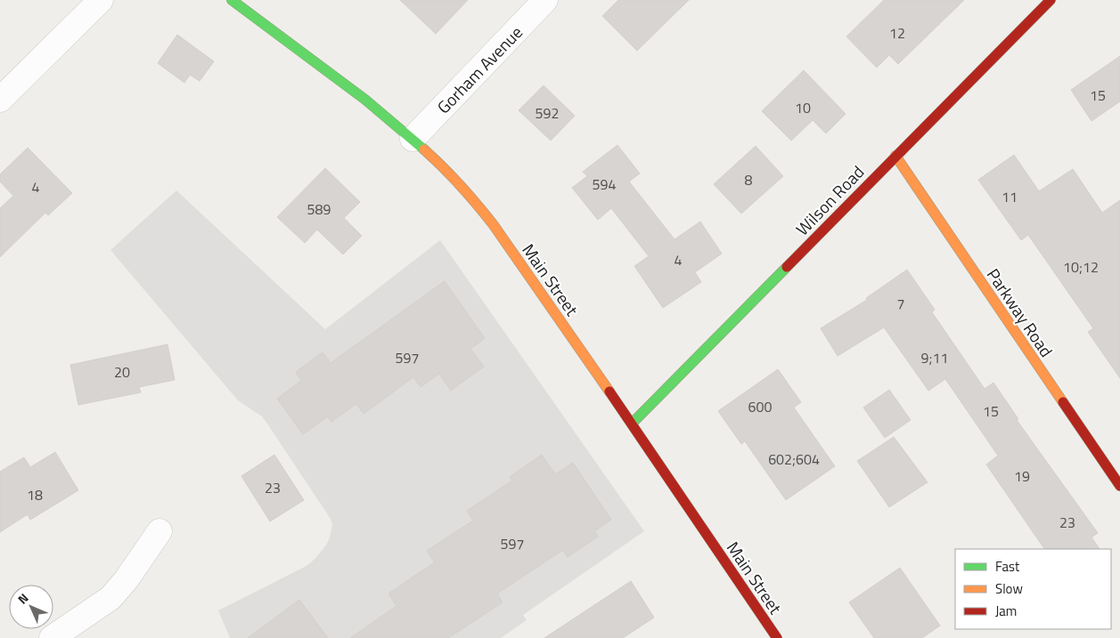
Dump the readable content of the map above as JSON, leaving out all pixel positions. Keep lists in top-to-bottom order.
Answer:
{
  "streets": {
    "street": [
      "Gorham Avenue",
      "Wilson Road",
      "Main Street",
      "Parkway Road"
    ]
  },
  "crossings": [
    ["Gorham Avenue", "Main Street"],
    ["Wilson Road", "Main Street"],
    ["Wilson Road", "Parkway Road"]
  ],
  "house_numbers": [
    "12",
    "15",
    "10",
    "592",
    "8",
    "594",
    "4",
    "11",
    "589",
    "4",
    "10;12",
    "7",
    "597",
    "9;11",
    "20",
    "600",
    "15",
    "602;604",
    "19",
    "23",
    "18",
    "23",
    "597"
  ],
  "legend": ["Fast", "Slow", "Jam"],
  "north": "top left"
}
